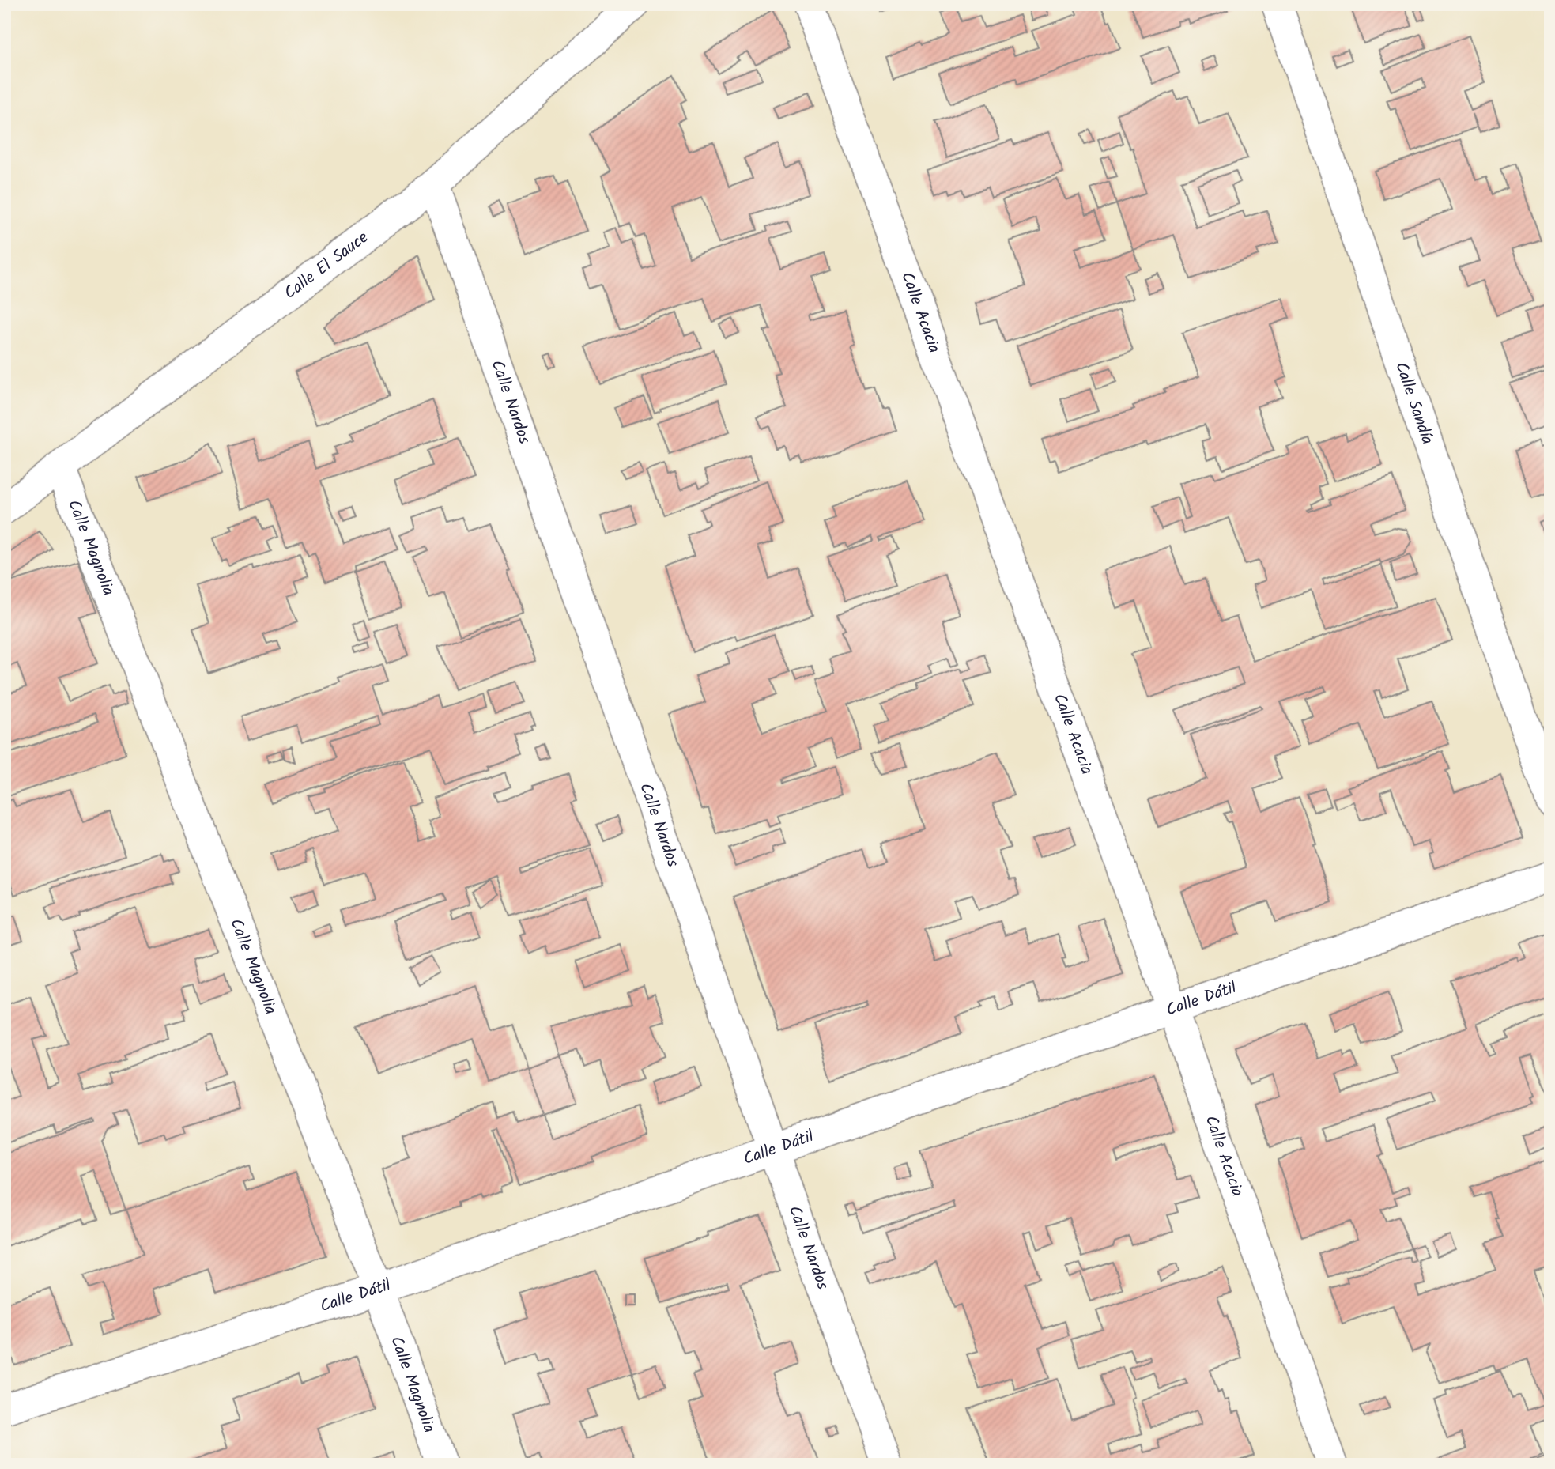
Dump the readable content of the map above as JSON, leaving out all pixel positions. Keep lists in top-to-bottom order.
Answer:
{
  "streets": {
    "street": [
      "Calle El Sauce",
      "Calle Acacia",
      "Calle Nardos",
      "Calle Sandía",
      "Calle Magnolia",
      "Calle Dátil"
    ]
  },
  "crossings": [
    ["Calle El Sauce", "Calle Nardos"],
    ["Calle El Sauce", "Calle Magnolia"],
    ["Calle Acacia", "Calle Dátil"],
    ["Calle Nardos", "Calle Dátil"],
    ["Calle Magnolia", "Calle Dátil"]
  ]
}
